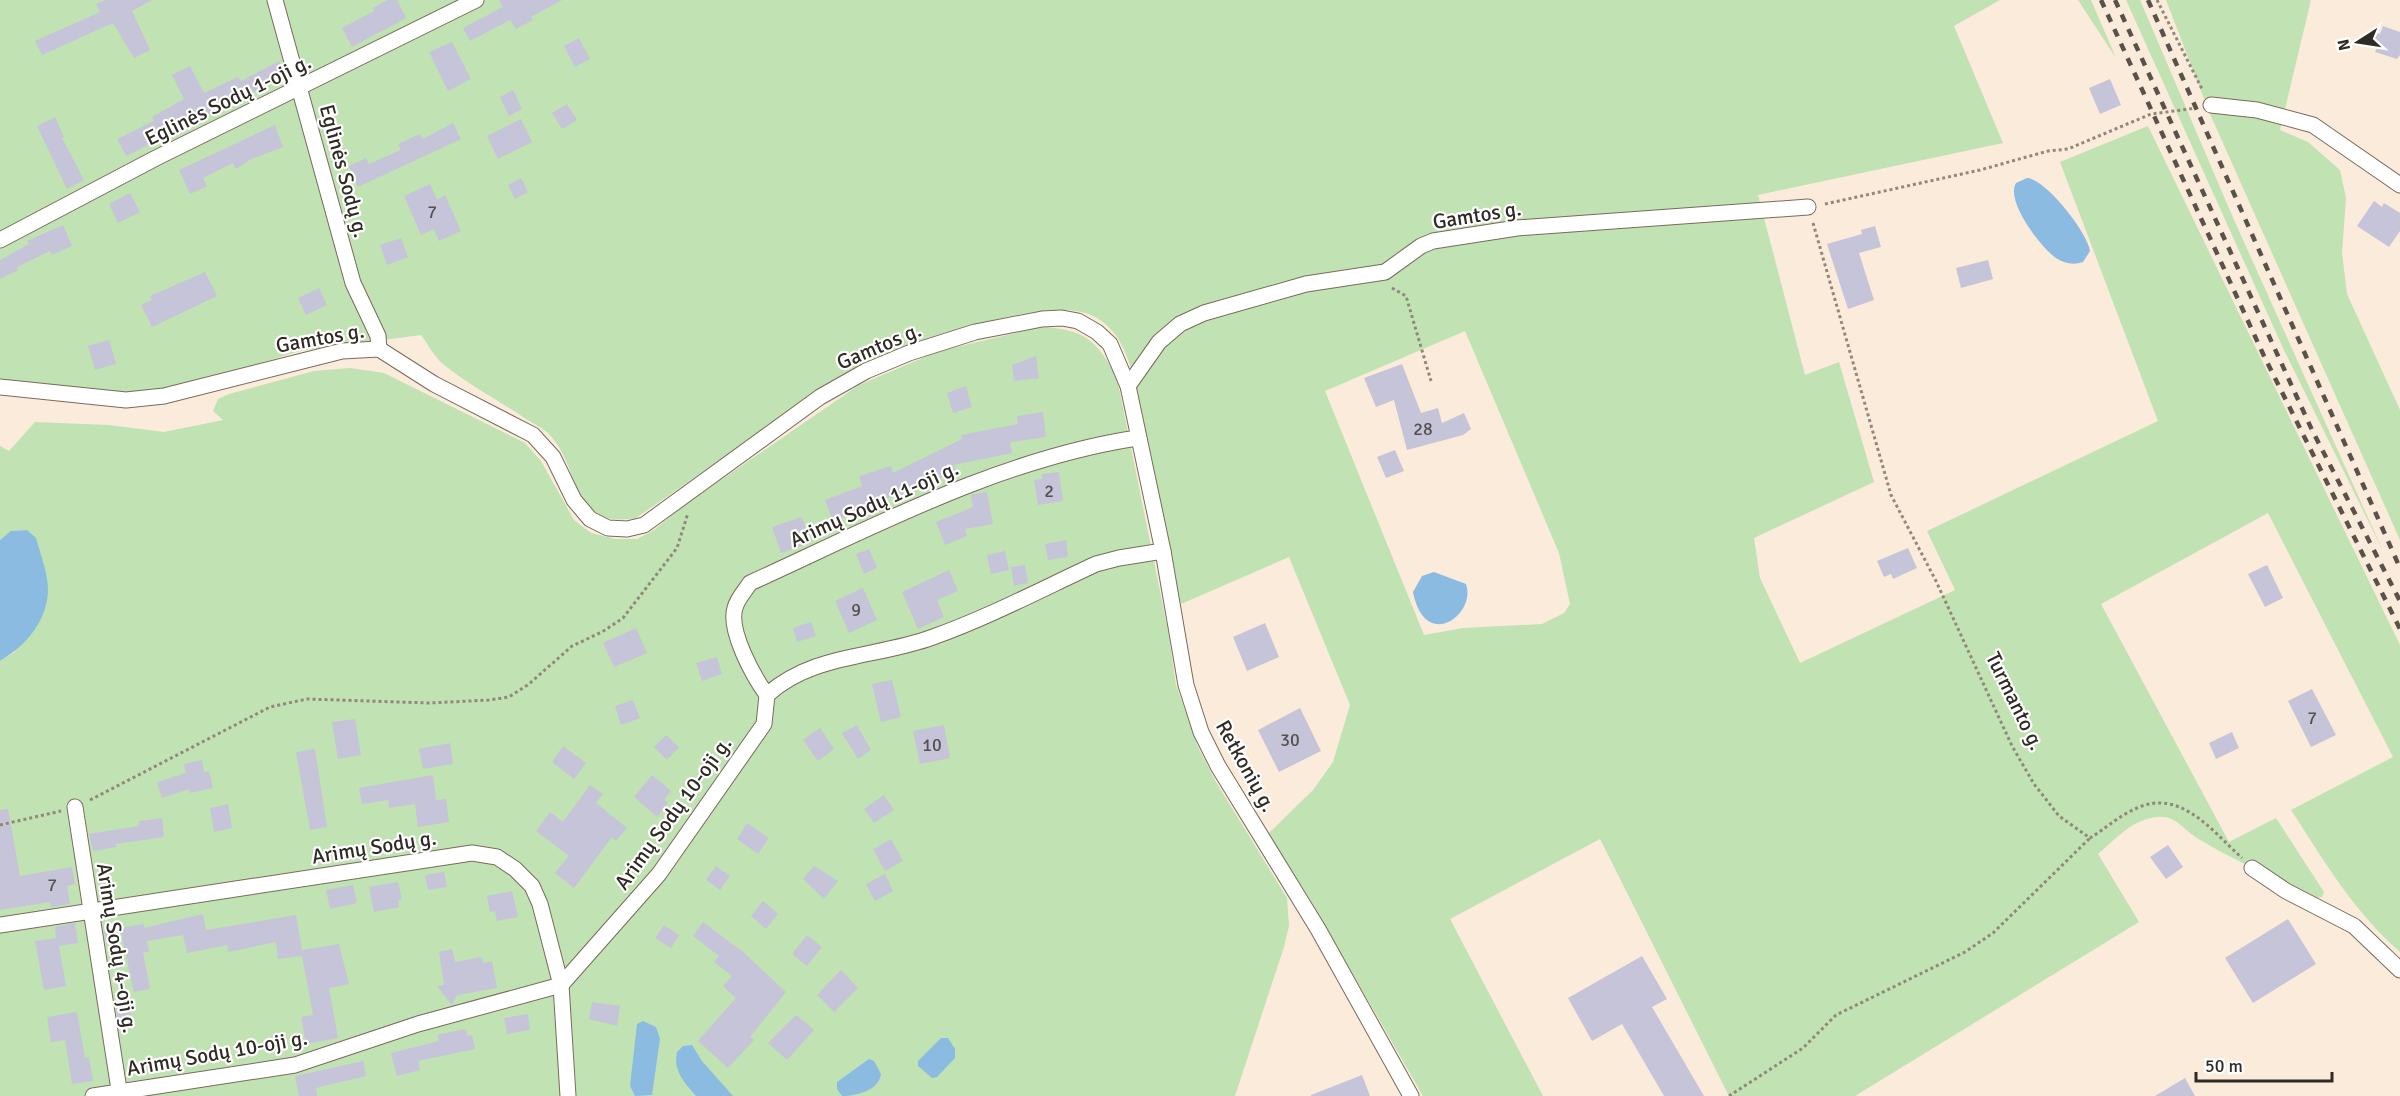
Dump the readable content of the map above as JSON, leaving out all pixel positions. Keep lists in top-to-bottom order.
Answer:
{
  "streets": {
    "street": [
      "Eglinės Sodų 1-oji g.",
      "Eglinės Sodų g.",
      "Gamtos g.",
      "Arimų Sodų 11-oji g.",
      "Retkonių g.",
      "Arimų Sodų 10-oji g.",
      "Arimų Sodų g.",
      "Arimų Sodų 4-oji g."
    ],
    "path": ["Turmanto g."]
  },
  "crossings": [
    ["Eglinės Sodų 1-oji g.", "Eglinės Sodų g."],
    ["Eglinės Sodų g.", "Gamtos g."],
    ["Gamtos g.", "Turmanto g."],
    ["Gamtos g.", "Retkonių g."],
    ["Arimų Sodų 11-oji g.", "Retkonių g."],
    ["Arimų Sodų 11-oji g.", "Arimų Sodų 10-oji g."],
    ["Arimų Sodų 10-oji g.", "Arimų Sodų g."],
    ["Arimų Sodų 10-oji g.", "Arimų Sodų 4-oji g."],
    ["Arimų Sodų g.", "Arimų Sodų 4-oji g."]
  ],
  "house_numbers": [
    "7",
    "28",
    "2",
    "9",
    "7",
    "30",
    "10",
    "7"
  ],
  "scale_bar": "50 m",
  "north": "left"
}
